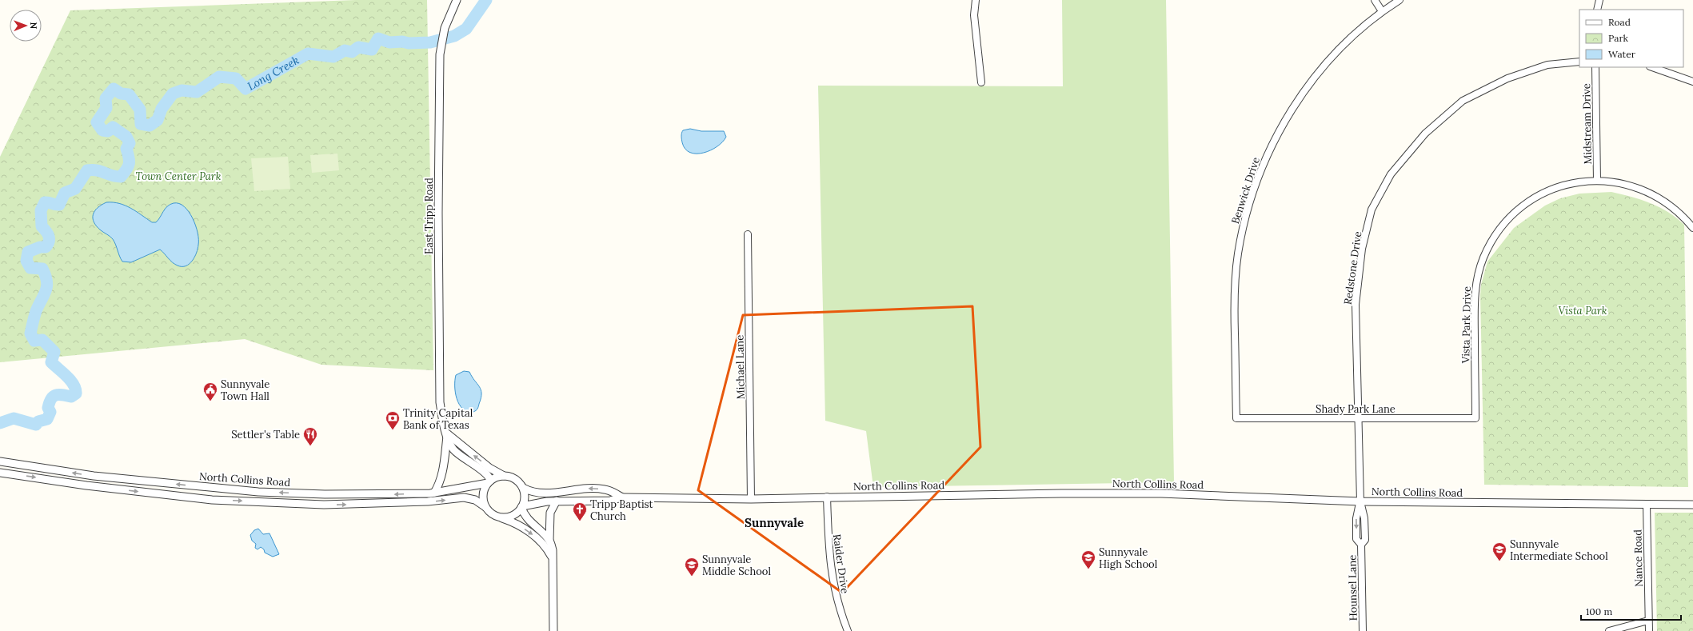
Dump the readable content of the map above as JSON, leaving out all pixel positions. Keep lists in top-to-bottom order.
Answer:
{
  "streets": {
    "street": [
      "Midstream Drive",
      "Benwick Drive",
      "East Tripp Road",
      "Redstone Drive",
      "Vista Park Drive",
      "Michael Lane",
      "Shady Park Lane",
      "North Collins Road",
      "Nance Road",
      "Raider Drive",
      "Hounsel Lane"
    ]
  },
  "crossings": [
    ["Midstream Drive", "Vista Park Drive"],
    ["Benwick Drive", "Shady Park Lane"],
    ["East Tripp Road", "North Collins Road"],
    ["Redstone Drive", "Shady Park Lane"],
    ["Redstone Drive", "North Collins Road"],
    ["Redstone Drive", "Hounsel Lane"],
    ["Vista Park Drive", "Shady Park Lane"],
    ["Michael Lane", "North Collins Road"],
    ["North Collins Road", "Nance Road"],
    ["North Collins Road", "Raider Drive"],
    ["North Collins Road", "Hounsel Lane"]
  ],
  "districts": ["Sunnyvale"],
  "water": ["Long Creek"],
  "parks": ["Town Center Park", "Vista Park"],
  "places": {
    "public building": ["Sunnyvale Town Hall"],
    "bank": ["Trinity Capital Bank of Texas"],
    "restaurant": ["Settler's Table"],
    "church": ["Tripp Baptist Church"],
    "school or university": ["Sunnyvale Intermediate School", "Sunnyvale High School", "Sunnyvale Middle School"]
  },
  "legend": ["Road", "Park", "Water"],
  "scale_bar": "100 m",
  "north": "right"
}
